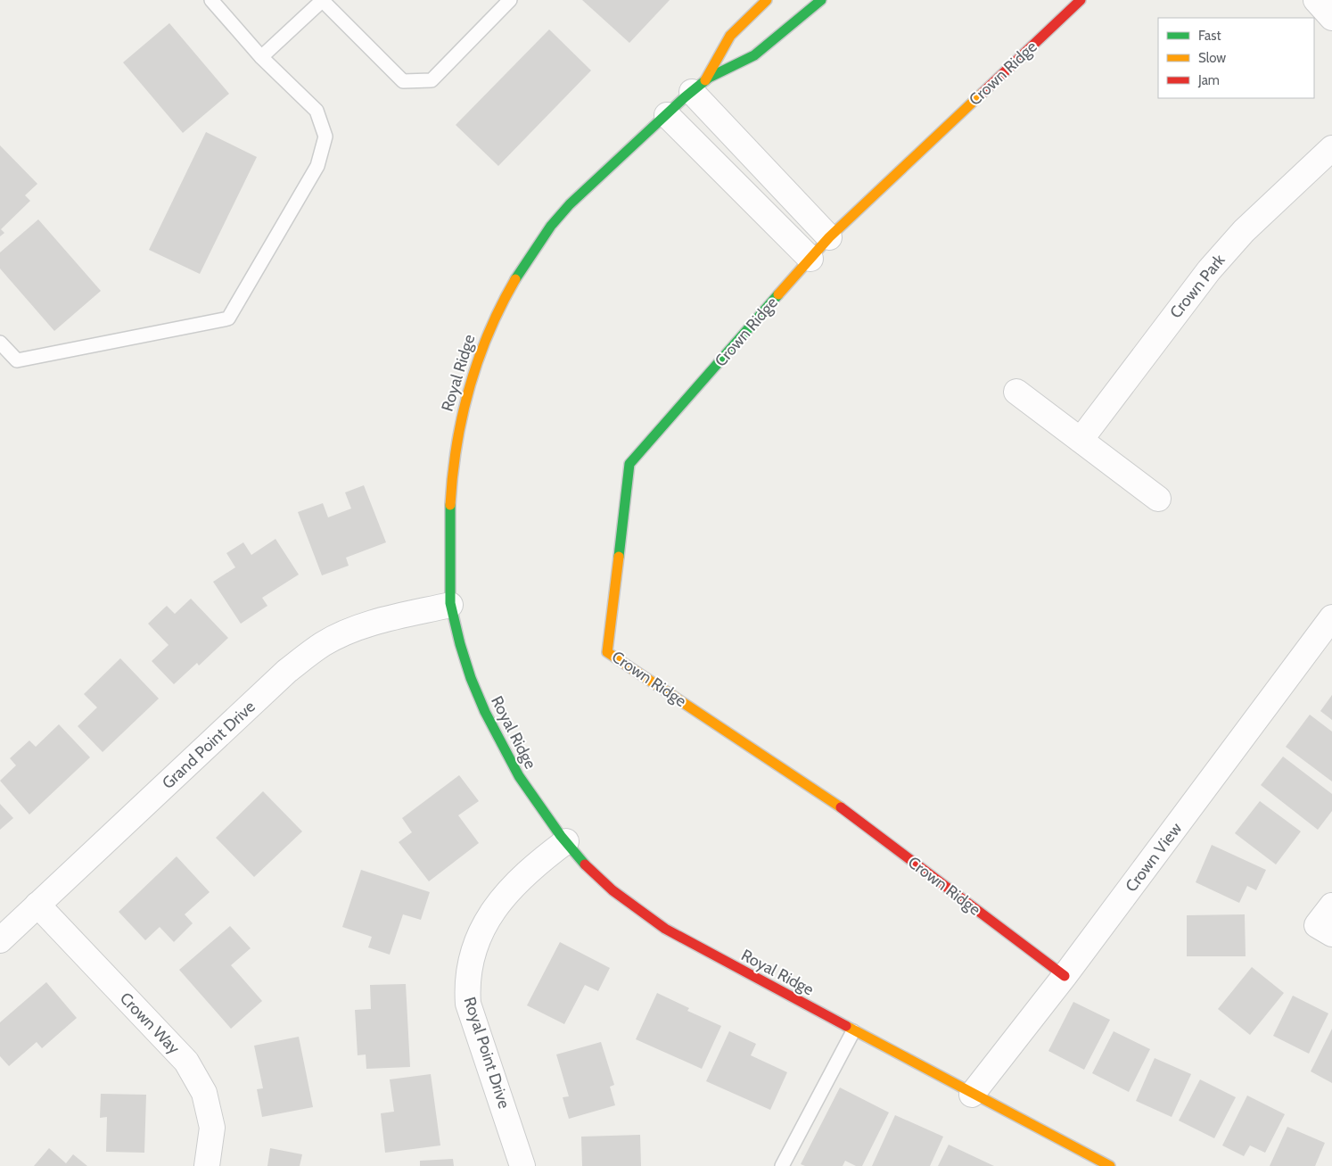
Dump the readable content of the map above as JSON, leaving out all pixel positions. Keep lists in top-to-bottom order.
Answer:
{
  "streets": {
    "street": [
      "Crown Ridge",
      "Crown Park",
      "Royal Ridge",
      "Grand Point Drive",
      "Crown View",
      "Crown Way",
      "Royal Point Drive"
    ]
  },
  "crossings": [
    ["Crown Ridge", "Crown View"],
    ["Royal Ridge", "Grand Point Drive"],
    ["Royal Ridge", "Crown View"],
    ["Royal Ridge", "Royal Point Drive"],
    ["Grand Point Drive", "Crown Way"]
  ],
  "legend": ["Fast", "Slow", "Jam"]
}
